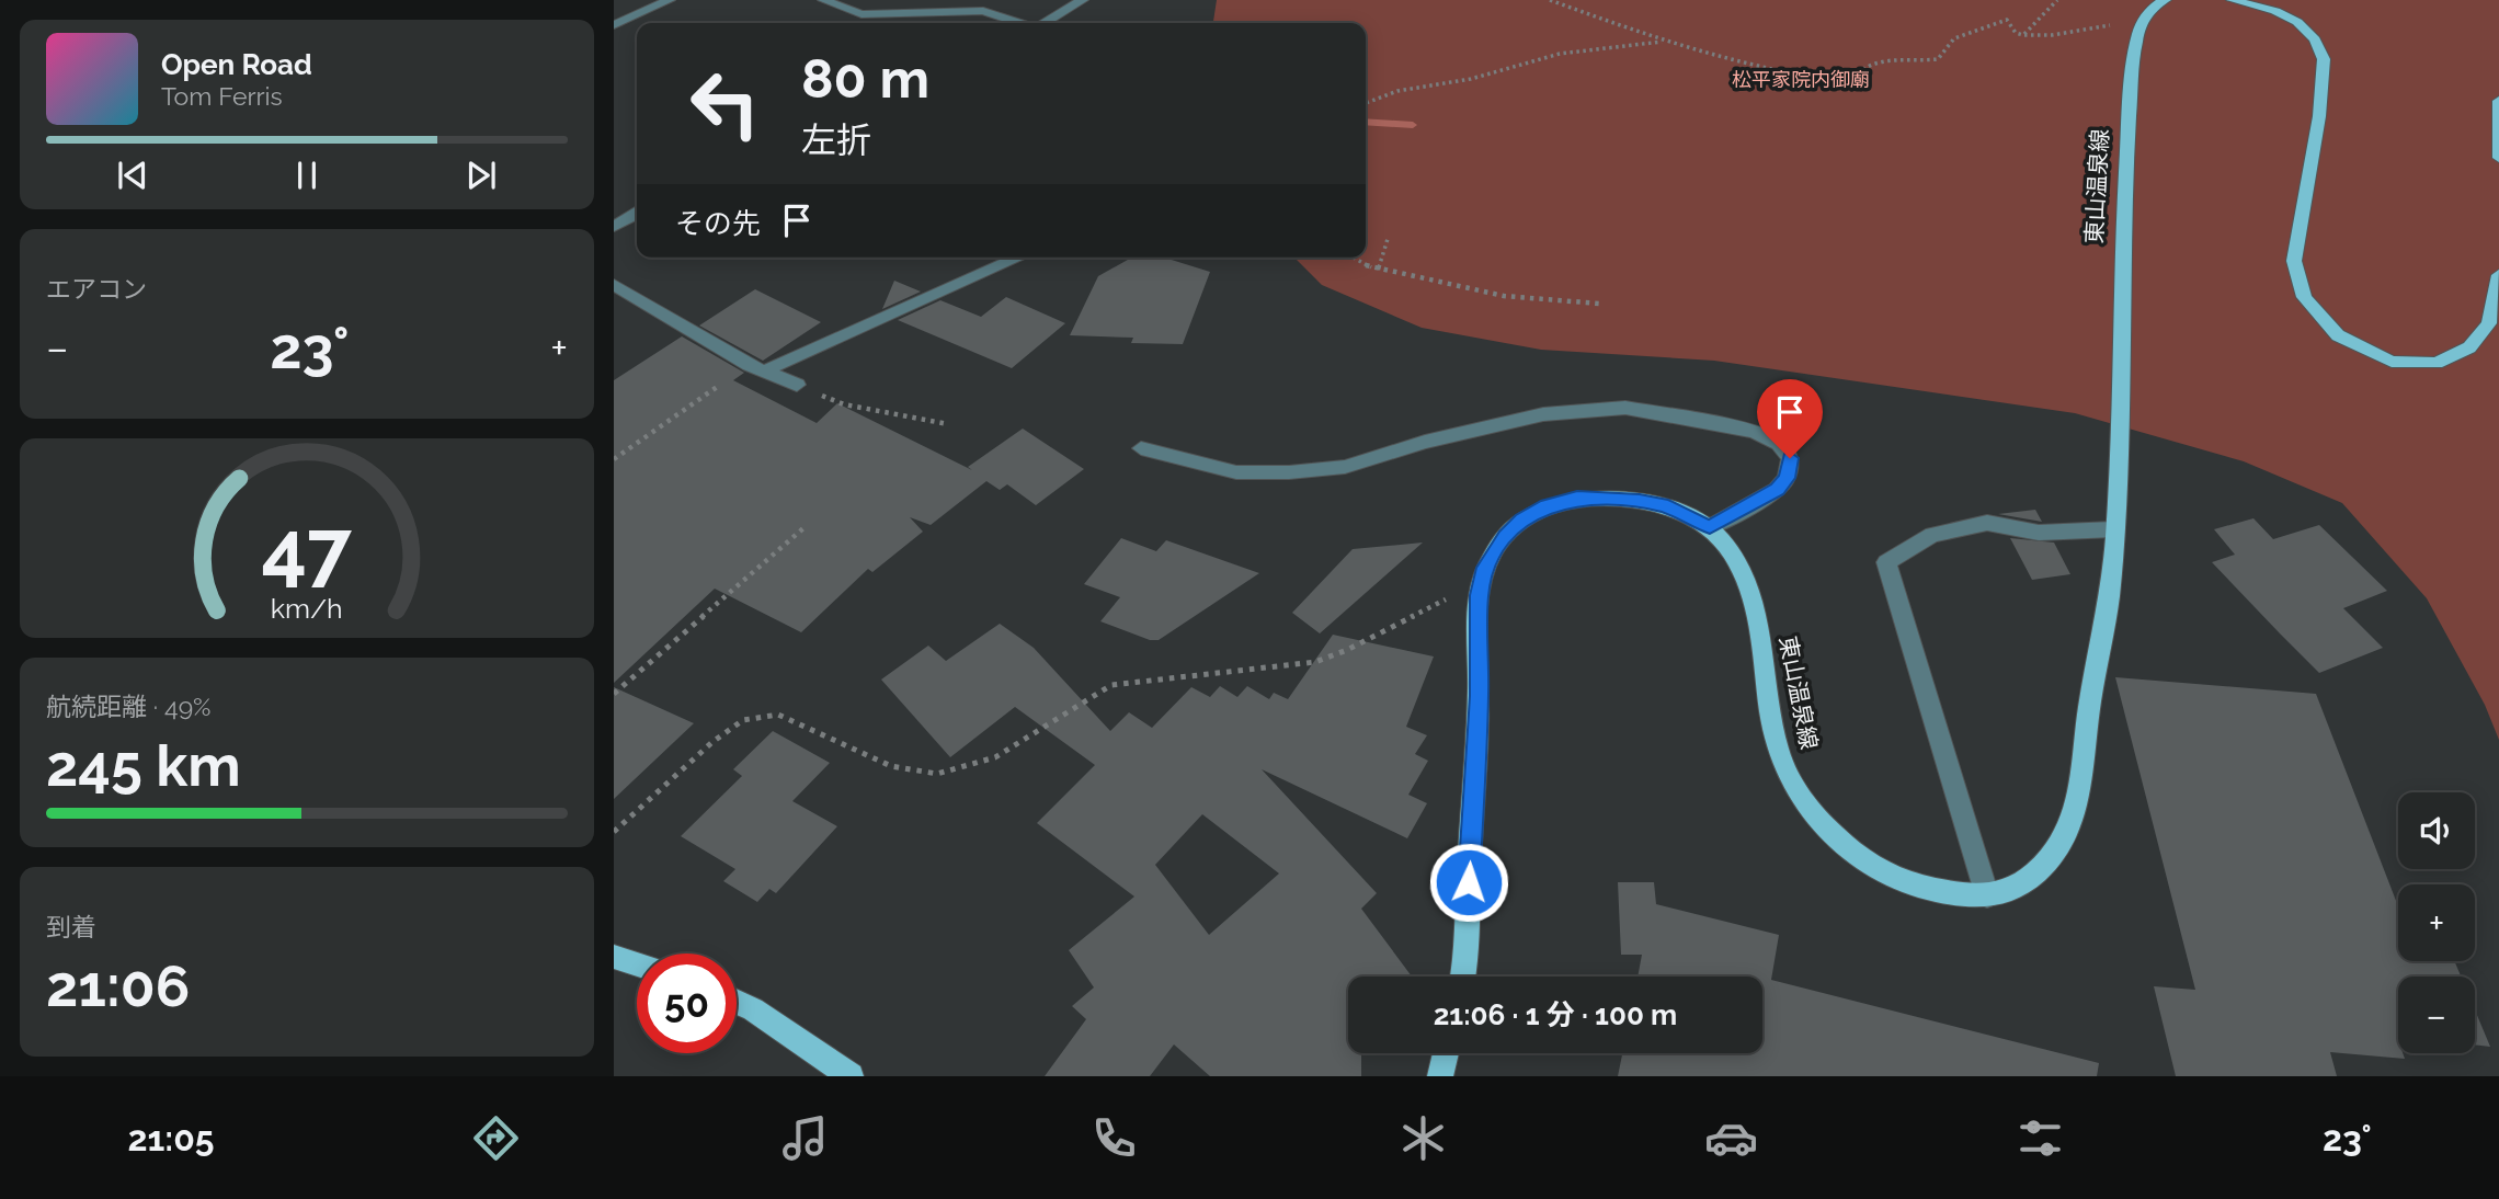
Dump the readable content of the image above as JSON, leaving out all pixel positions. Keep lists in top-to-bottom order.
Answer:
{
  "streets": {
    "main road": ["東山温泉線"]
  },
  "parks": ["松平家院内御廟"],
  "page": {
    "turn": ["80 m", "左折"],
    "song": ["Open Road", "Tom Ferris"],
    "then": "その先",
    "tile": [
      "エアコン",
      ["航続距離 · 49%", "245 km"],
      ["到着", "21:06"]
    ],
    "heat": ["−", "23°", "+"],
    "map_buttons": ["+", "−"],
    "limit": "50",
    "trip": "21:06 · 1 分 · 100 m",
    "tabs": ["21:05", "23°"],
    "gauge": ["47", "km/h"]
  }
}
